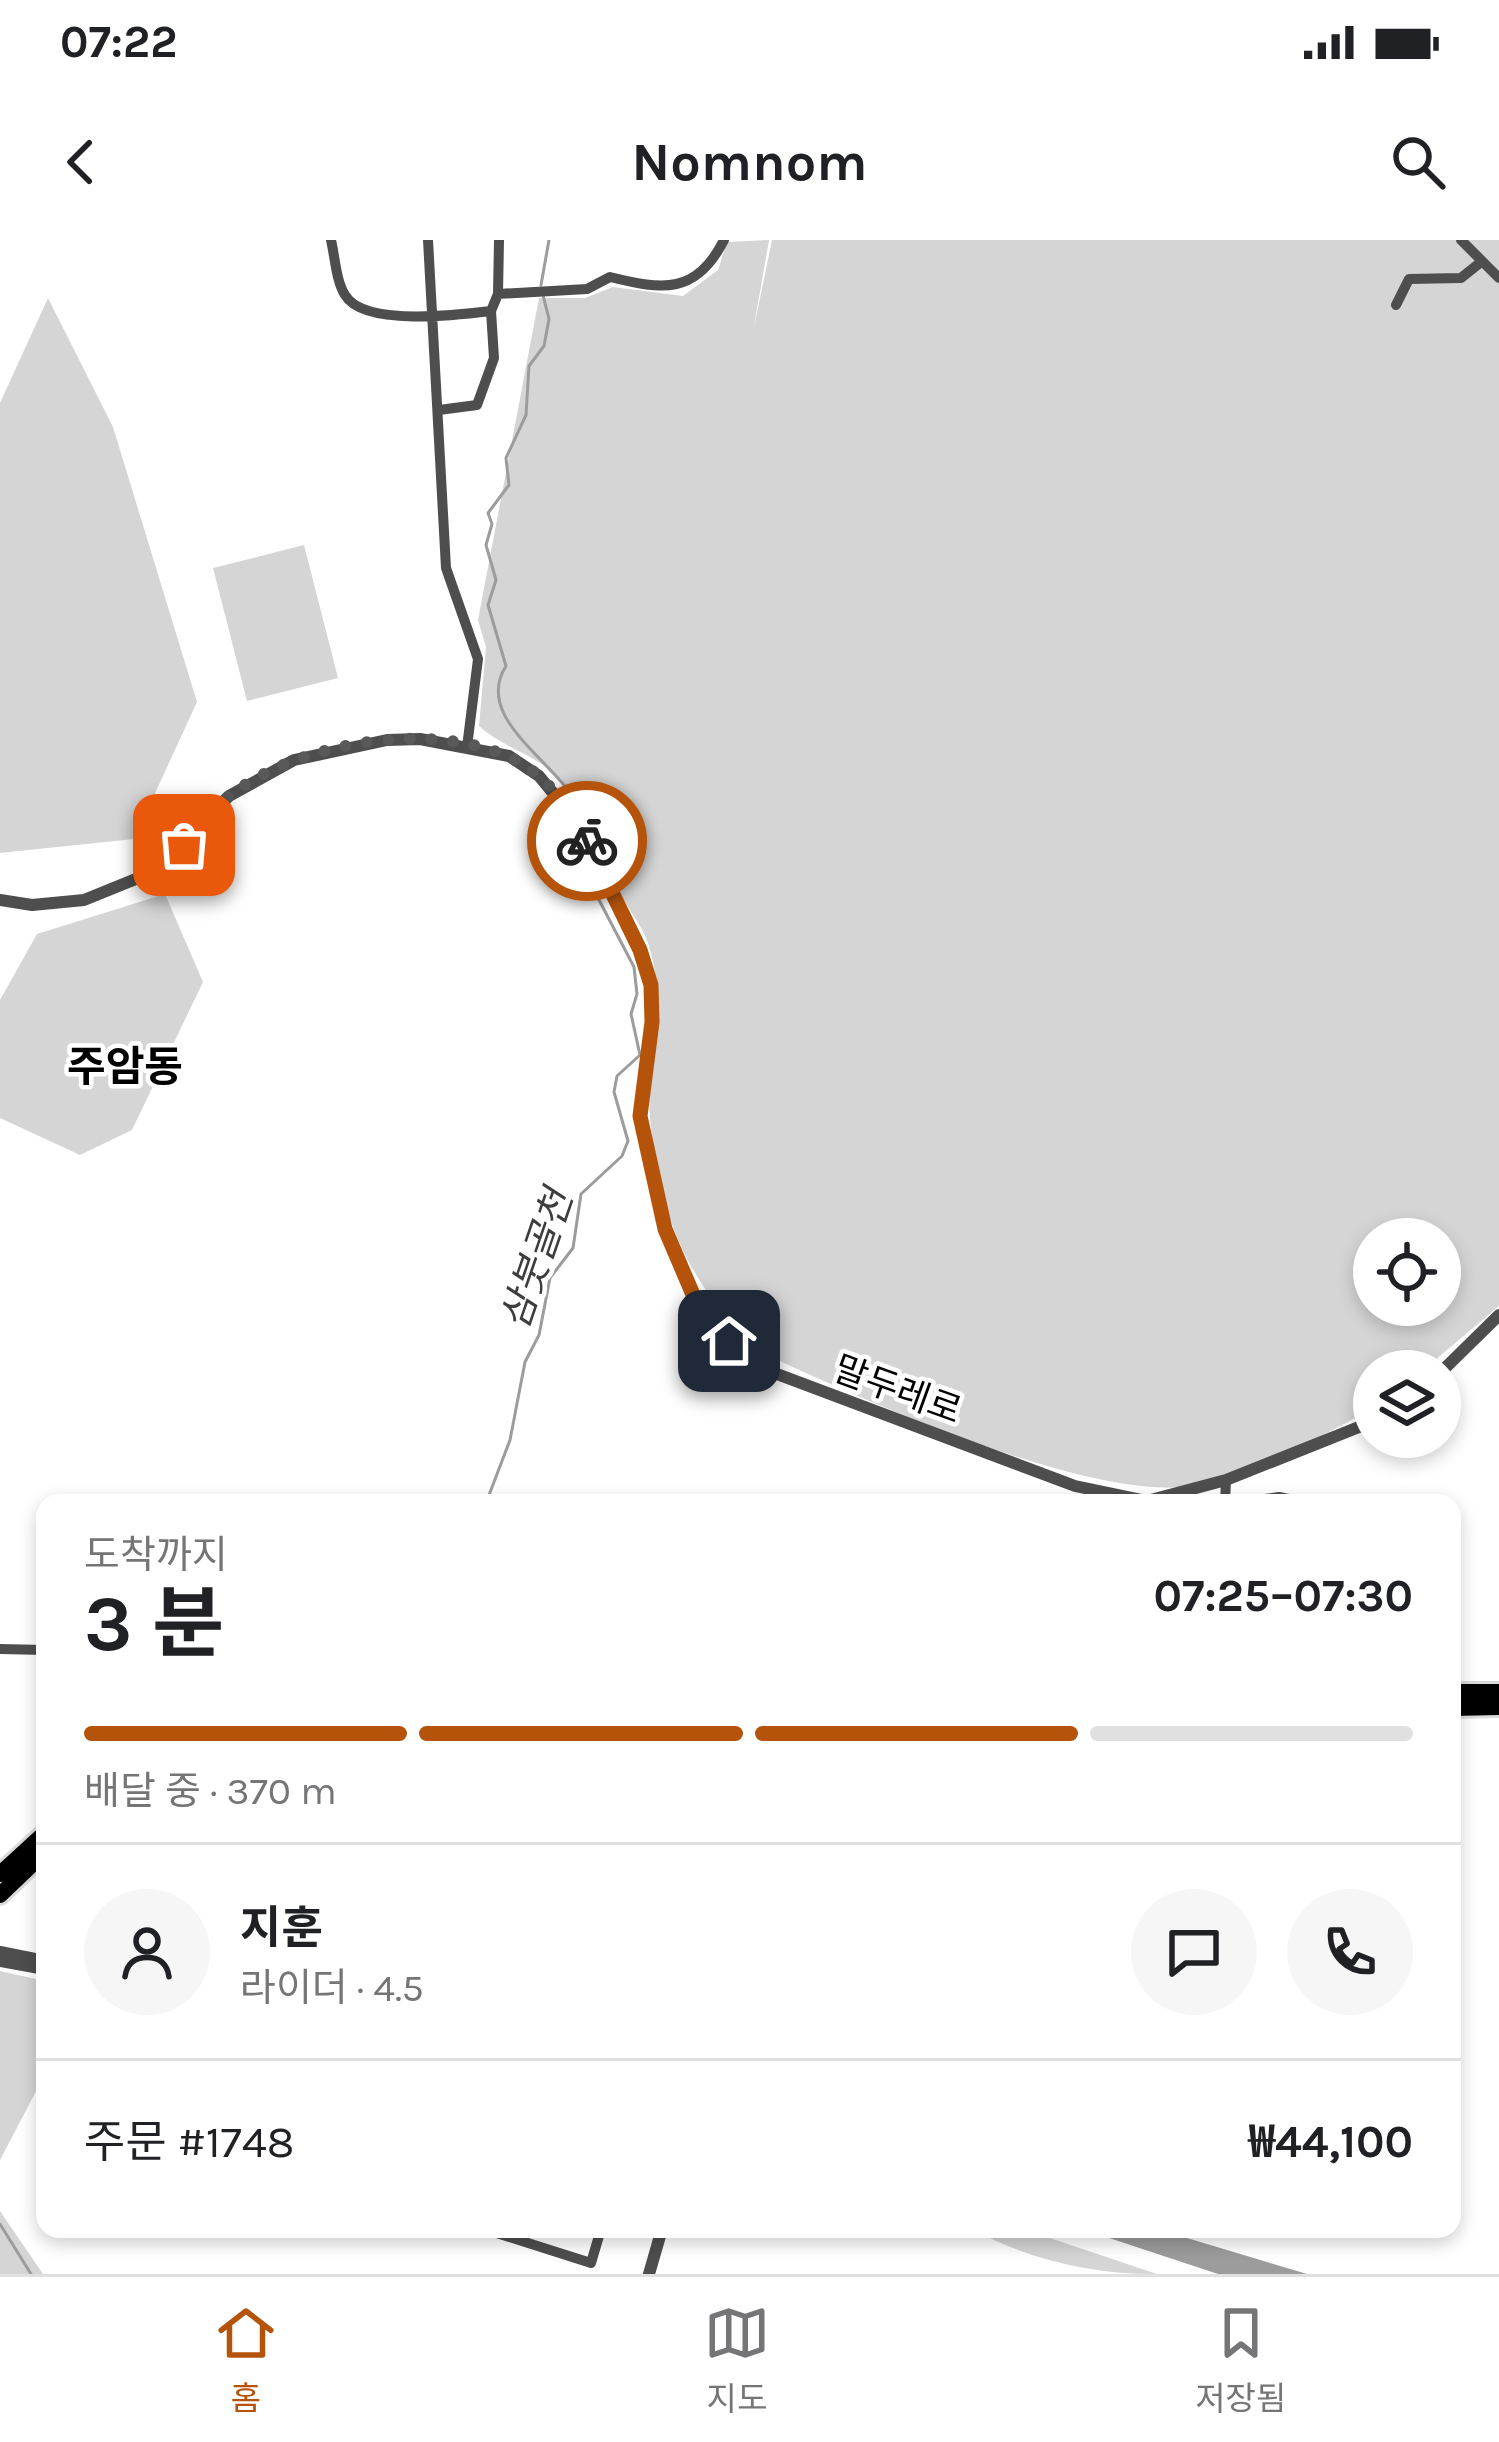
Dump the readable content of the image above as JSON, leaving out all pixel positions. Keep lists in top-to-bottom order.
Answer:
{
  "streets": {
    "street": ["말두레로"]
  },
  "districts": ["주암동"],
  "water": ["삼붓골천"],
  "page": {
    "status": "07:22",
    "header": "Nomnom",
    "heading": ["3 분", "도착까지", "07:25–07:30"],
    "panel": [
      "지훈",
      "라이더 · 4.5",
      "주문 #1748",
      "₩44,100"
    ],
    "bar": "배달 중 · 370 m",
    "tabs": ["홈", "지도", "저장됨"]
  }
}
